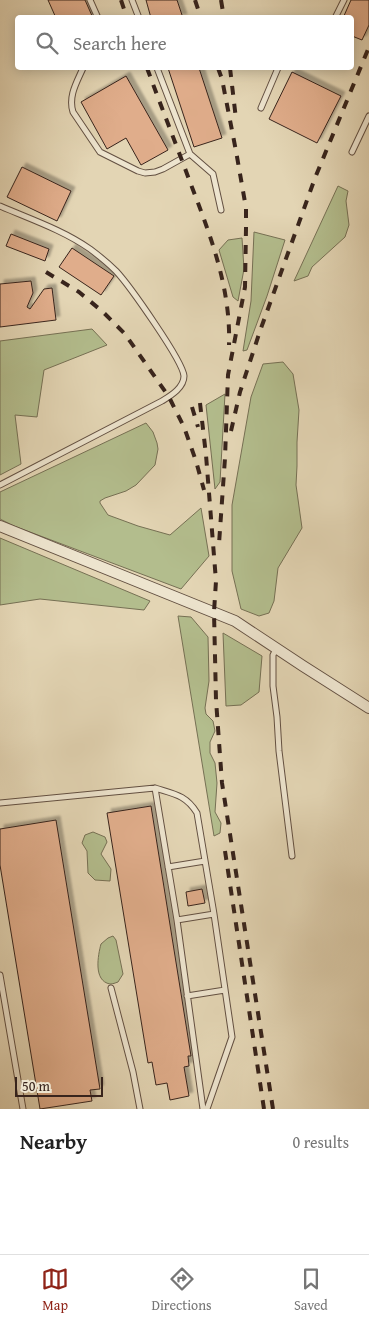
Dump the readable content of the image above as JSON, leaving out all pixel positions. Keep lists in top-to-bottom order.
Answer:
{
  "scale_bar": "50 m",
  "page": {
    "search": "Search here",
    "scale": "50 m",
    "heading": ["Nearby", "0 results"],
    "nav": ["Map", "Directions", "Saved"]
  }
}
